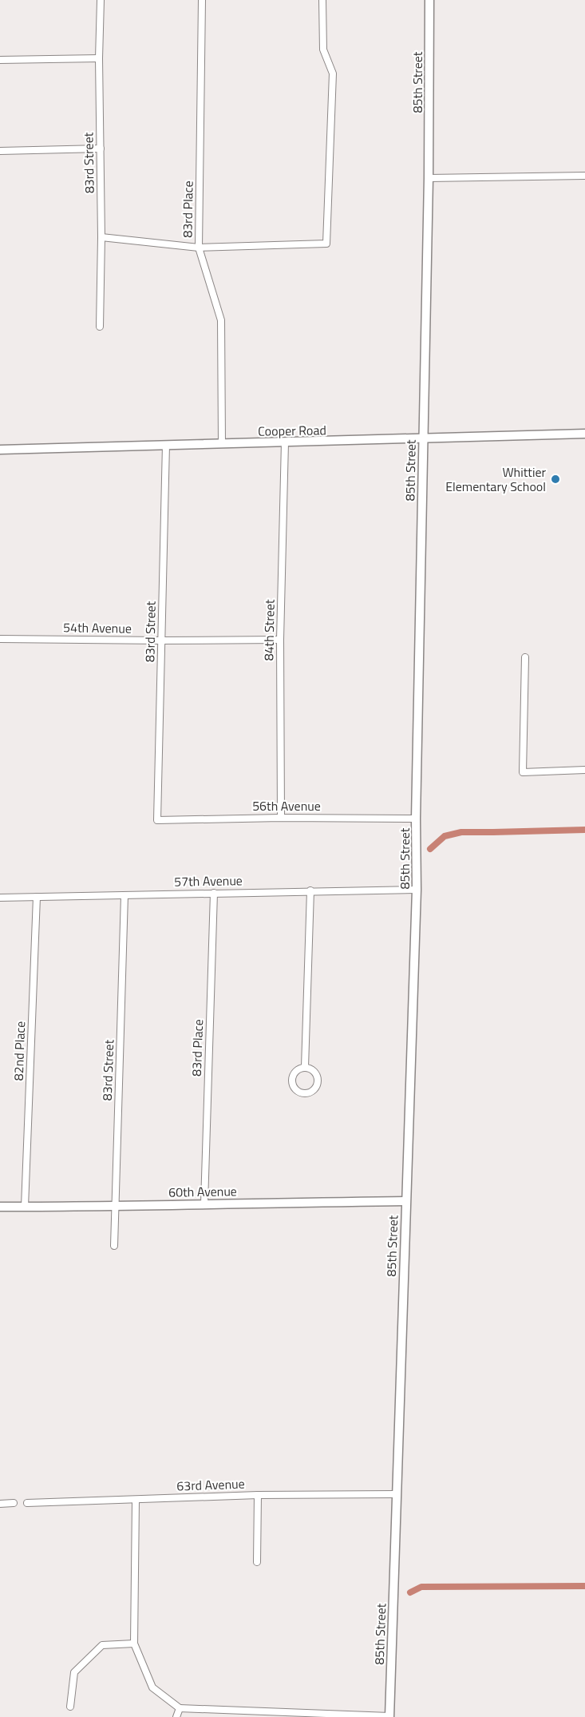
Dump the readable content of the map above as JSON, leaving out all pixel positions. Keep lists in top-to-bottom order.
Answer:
{
  "streets": {
    "street": [
      "85th Street",
      "83rd Street",
      "83rd Place",
      "Cooper Road",
      "54th Avenue",
      "84th Street",
      "56th Avenue",
      "57th Avenue",
      "82nd Place",
      "60th Avenue",
      "63rd Avenue"
    ]
  },
  "crossings": [
    ["85th Street", "Cooper Road"],
    ["85th Street", "56th Avenue"],
    ["85th Street", "57th Avenue"],
    ["85th Street", "60th Avenue"],
    ["85th Street", "63rd Avenue"],
    ["83rd Street", "Cooper Road"],
    ["83rd Street", "54th Avenue"],
    ["83rd Street", "56th Avenue"],
    ["83rd Street", "57th Avenue"],
    ["83rd Street", "60th Avenue"],
    ["83rd Place", "Cooper Road"],
    ["83rd Place", "57th Avenue"],
    ["83rd Place", "60th Avenue"],
    ["Cooper Road", "84th Street"],
    ["54th Avenue", "84th Street"],
    ["84th Street", "56th Avenue"],
    ["57th Avenue", "82nd Place"],
    ["82nd Place", "60th Avenue"]
  ],
  "places": ["Whittier Elementary School"]
}
